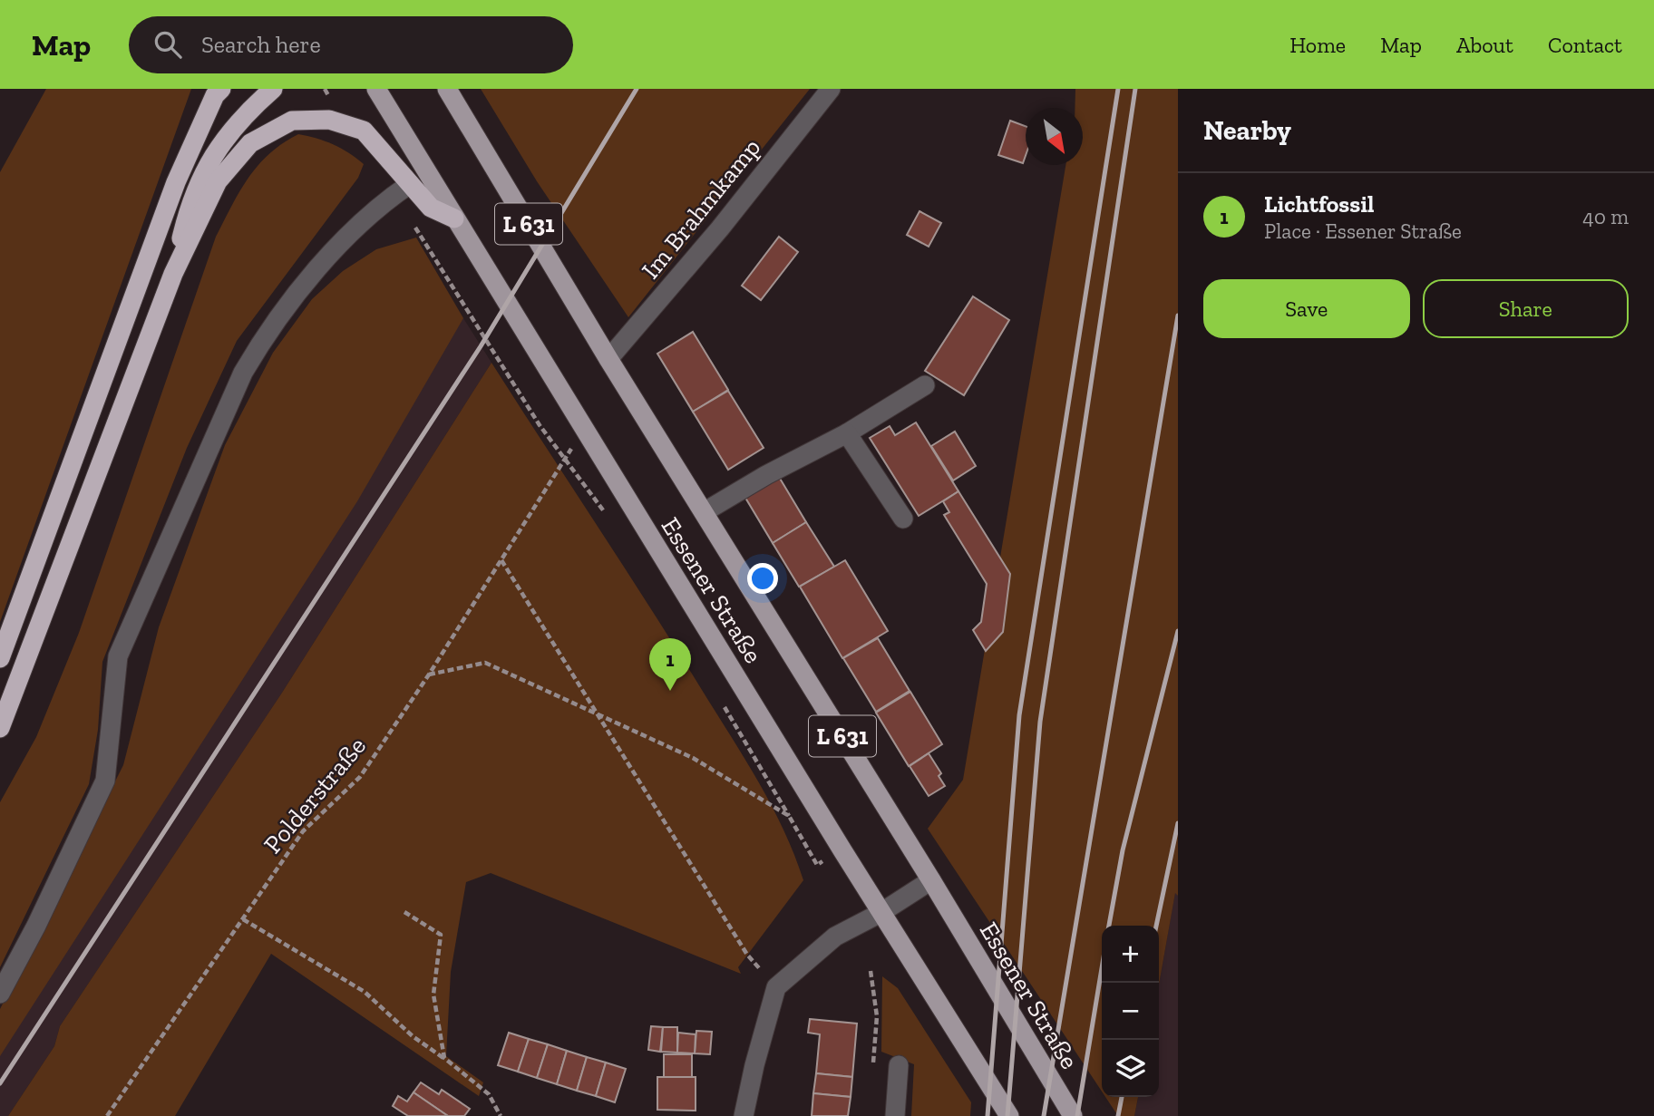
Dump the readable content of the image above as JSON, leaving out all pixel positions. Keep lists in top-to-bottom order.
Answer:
{
  "streets": {
    "main road": ["L 631", "Essener Straße"],
    "street": ["Im Brahmkamp"],
    "path": ["Polderstraße"]
  },
  "crossings": [
    ["Im Brahmkamp", "Essener Straße"],
    ["Essener Straße", "Polderstraße"]
  ],
  "north": "bottom right",
  "page": {
    "header": "Map",
    "search": "Search here",
    "nav": [
      "Home",
      "Map",
      "About",
      "Contact"
    ],
    "heading": "Nearby",
    "list": [
      {
        "mark": "1",
        "name": "Lichtfossil",
        "note": "Place · Essener Straße",
        "value": "40 m"
      }
    ],
    "buttons": ["Save", "Share"],
    "pins": "1",
    "map_buttons": ["+", "−"]
  }
}
